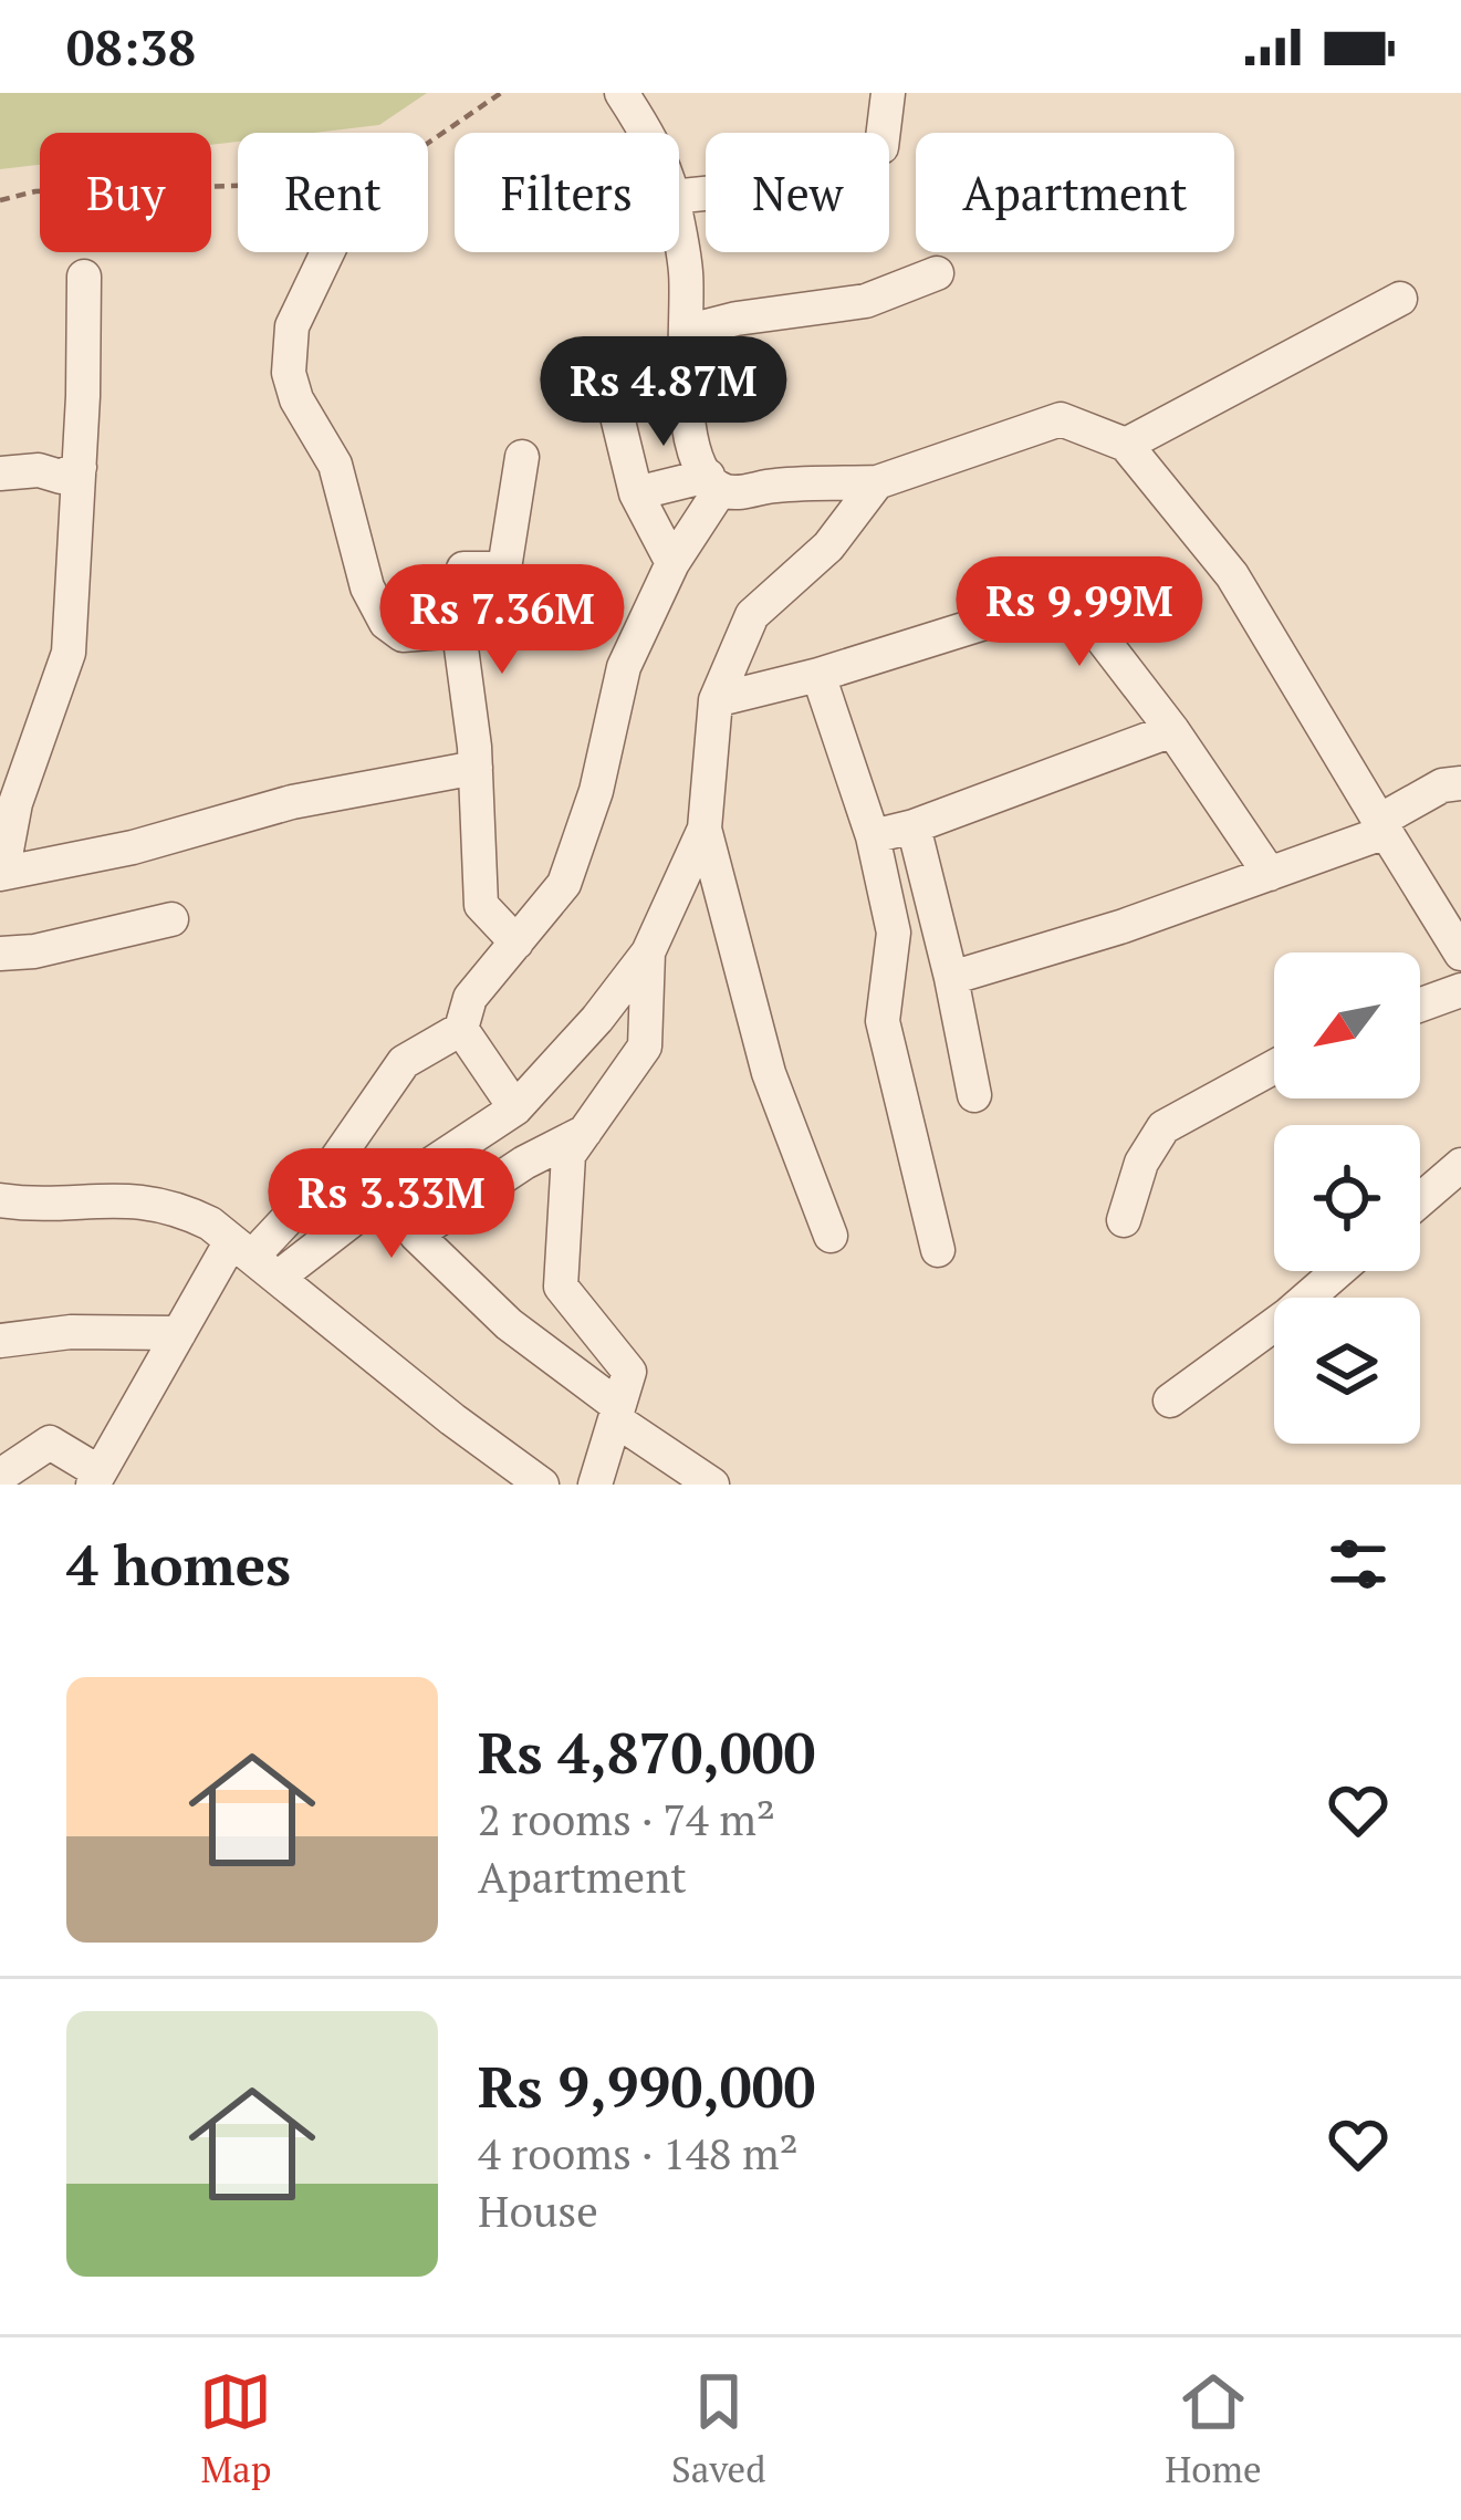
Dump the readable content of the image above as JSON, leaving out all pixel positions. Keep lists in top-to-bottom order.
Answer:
{
  "north": "bottom left",
  "page": {
    "status": "08:38",
    "chip": [
      "Buy",
      "Rent",
      "Filters",
      "New",
      "Apartment"
    ],
    "price": [
      "Rs 4.87M",
      "Rs 9.99M",
      "Rs 7.36M",
      "Rs 3.33M"
    ],
    "heading": "4 homes",
    "list": [
      {
        "name": "Rs 4,870,000",
        "note": "2 rooms · 74 m² · Apartment"
      },
      {
        "name": "Rs 9,990,000",
        "note": "4 rooms · 148 m² · House"
      }
    ],
    "tabs": ["Map", "Saved", "Home"]
  }
}
